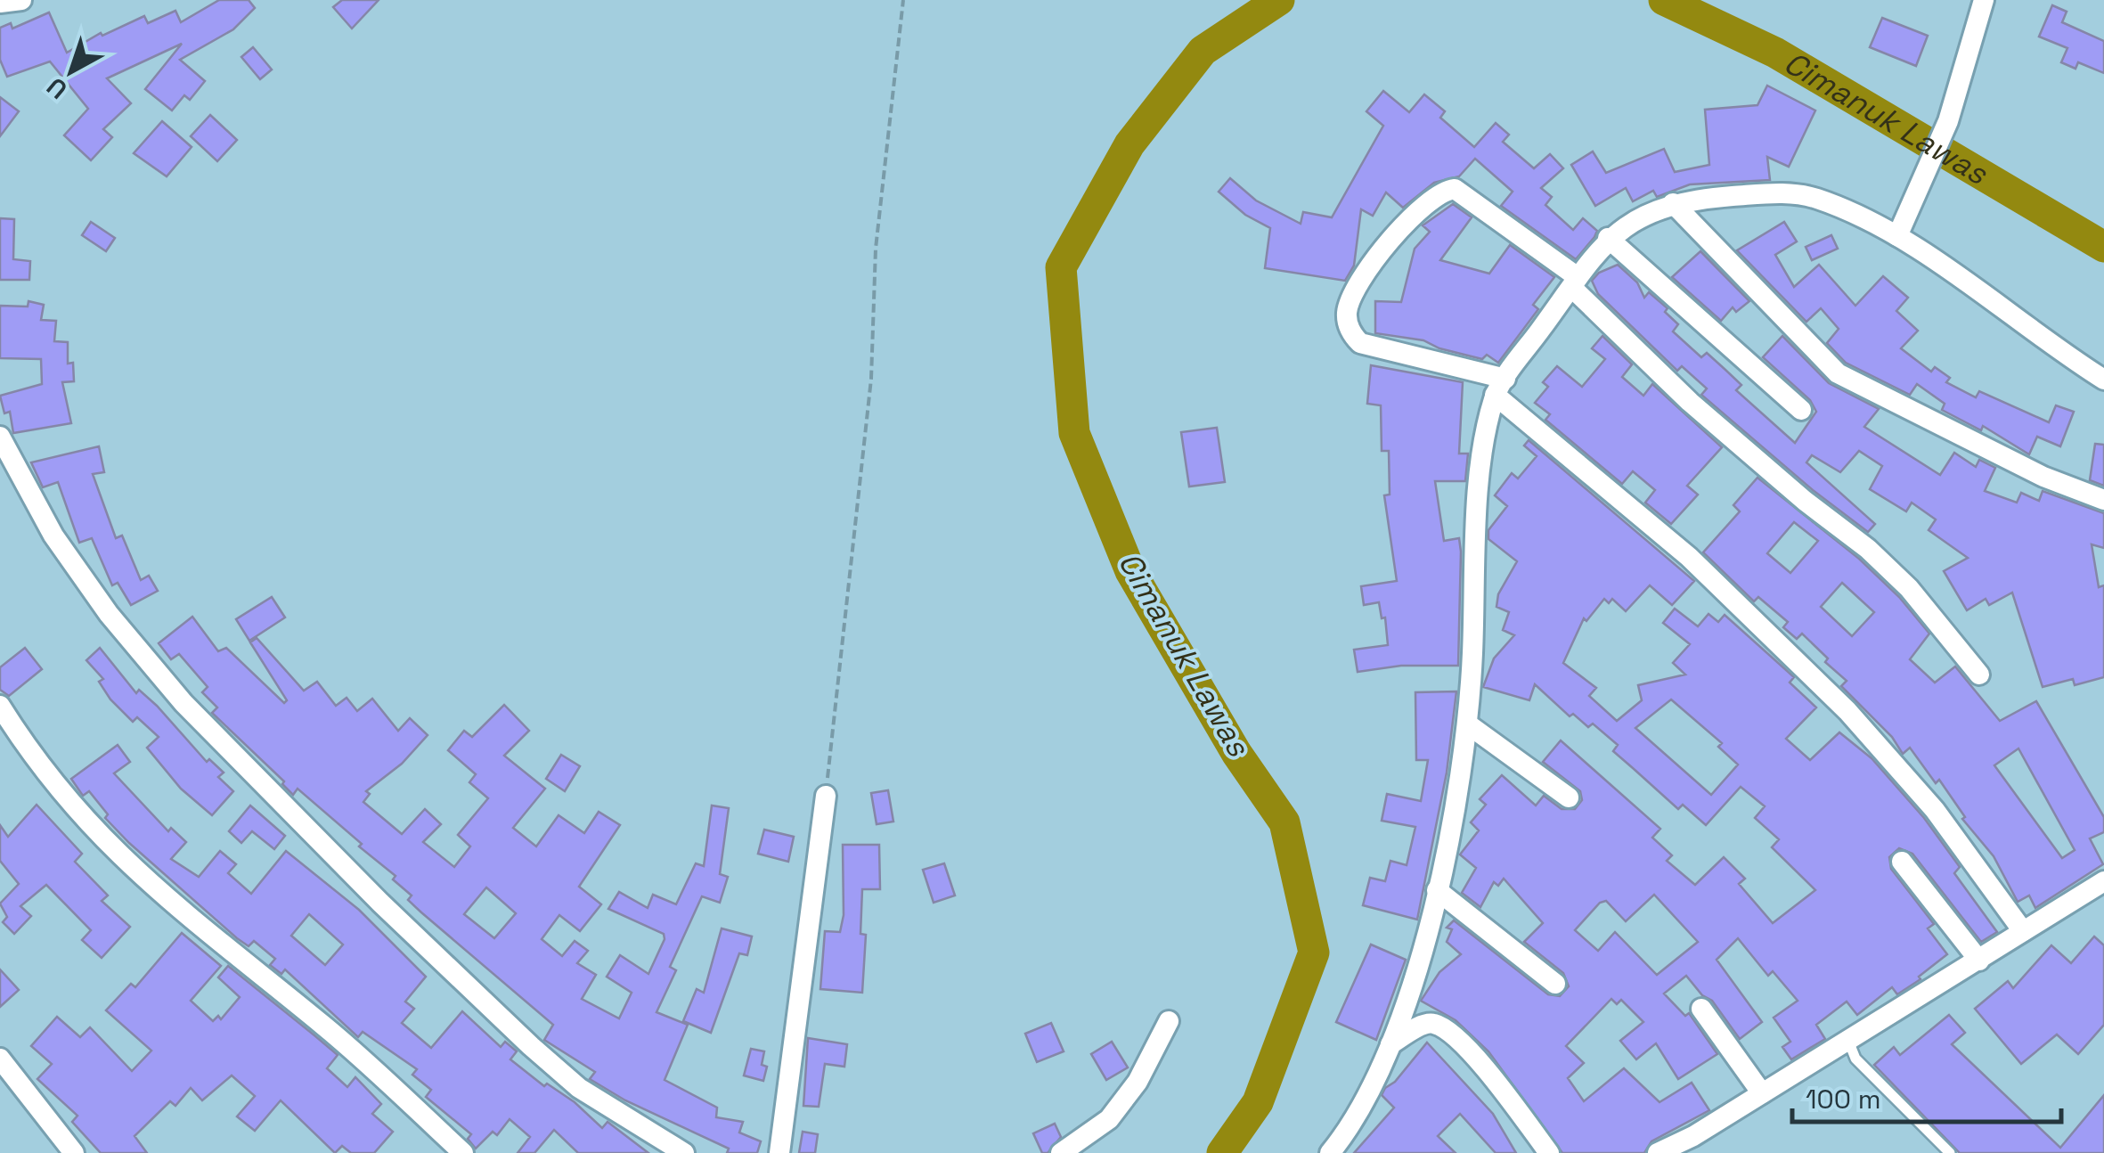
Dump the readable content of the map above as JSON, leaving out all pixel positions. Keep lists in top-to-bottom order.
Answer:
{
  "water": ["Cimanuk Lawas"],
  "scale_bar": "100 m",
  "north": "bottom left"
}
